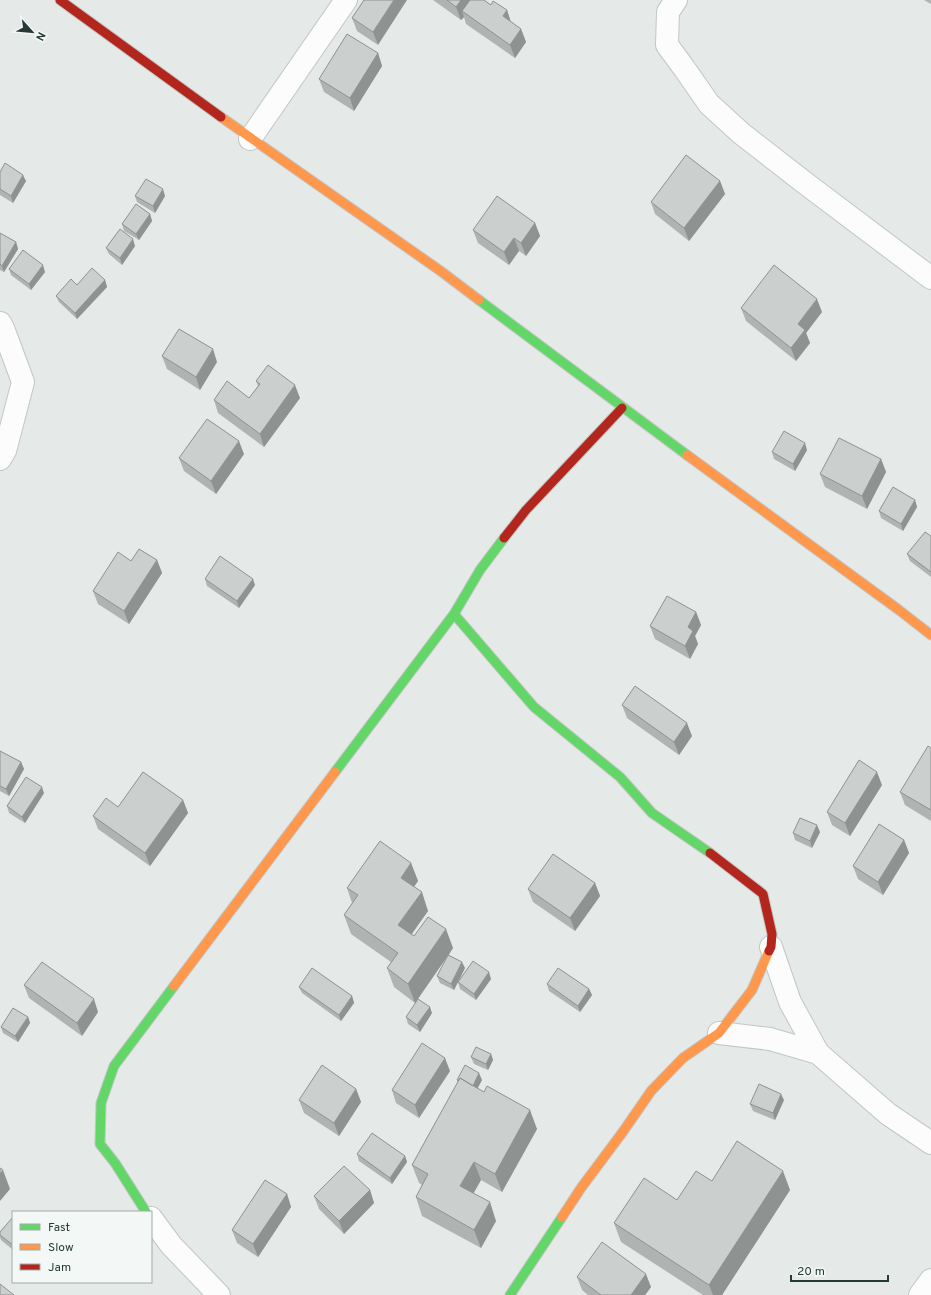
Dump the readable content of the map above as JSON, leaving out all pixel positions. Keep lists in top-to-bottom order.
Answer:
{
  "legend": ["Fast", "Slow", "Jam"],
  "scale_bar": "20 m",
  "north": "bottom right"
}
